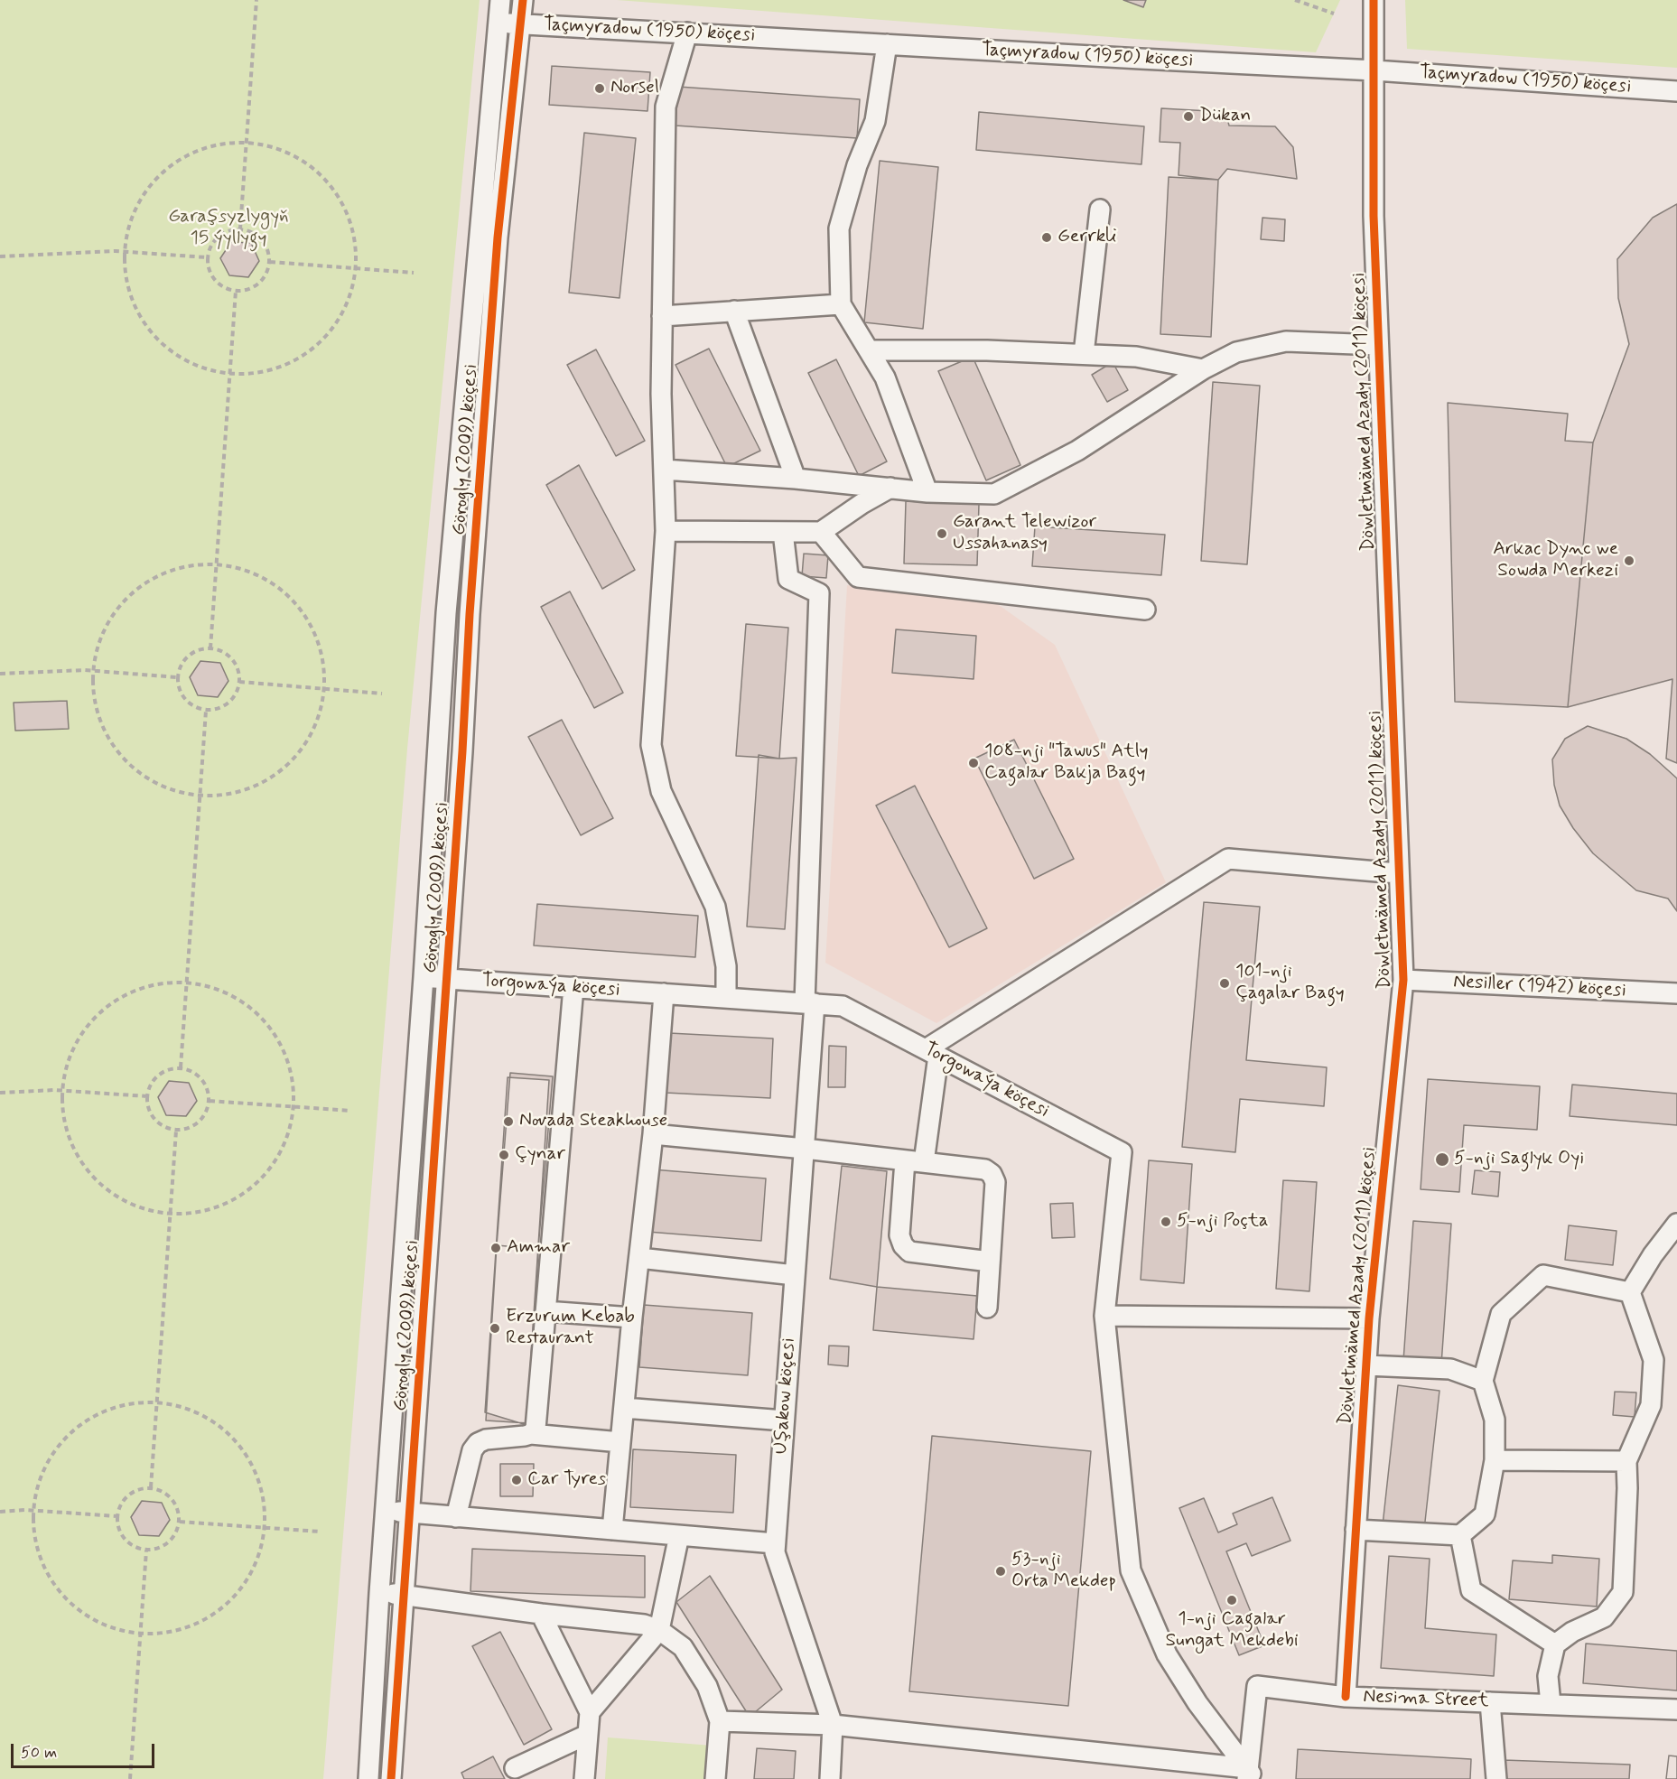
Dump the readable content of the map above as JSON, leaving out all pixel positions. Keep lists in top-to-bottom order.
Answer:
{
  "streets": {
    "street": [
      "Taçmyradow (1950) köçesi",
      "Döwletmämed Azady (2011) köçesi",
      "Görogly (2009) köçesi",
      "Torgowaýa köçesi",
      "Nesiller (1942) köçesi",
      "Uşakow köçesi",
      "Nesima Street"
    ]
  },
  "crossings": [
    ["Taçmyradow (1950) köçesi", "Döwletmämed Azady (2011) köçesi"],
    ["Taçmyradow (1950) köçesi", "Görogly (2009) köçesi"],
    ["Döwletmämed Azady (2011) köçesi", "Nesiller (1942) köçesi"],
    ["Döwletmämed Azady (2011) köçesi", "Nesima Street"],
    ["Görogly (2009) köçesi", "Torgowaýa köçesi"],
    ["Torgowaýa köçesi", "Uşakow köçesi"]
  ],
  "parks": ["Garaşsyzlygyň 15 ýyllygy"],
  "places": [
    "Norsel",
    "Dükan",
    "Gerrkli",
    "Garant Telewizor Ussahanasy",
    "Arkac Dync we Sowda Merkezi",
    "108-nji \"Tawus\" Atly Cagalar Bakja Bagy",
    "101-nji Çagalar Bagy",
    "Novada Steakhouse",
    "Çynar",
    "5-nji Saglyk Oyi",
    "5-nji Poçta",
    "Ammar",
    "Erzurum Kebab Restaurant",
    "Car Tyres",
    "53-nji Orta Mekdep",
    "1-nji Cagalar Sungat Mekdebi"
  ],
  "scale_bar": "50 m"
}
